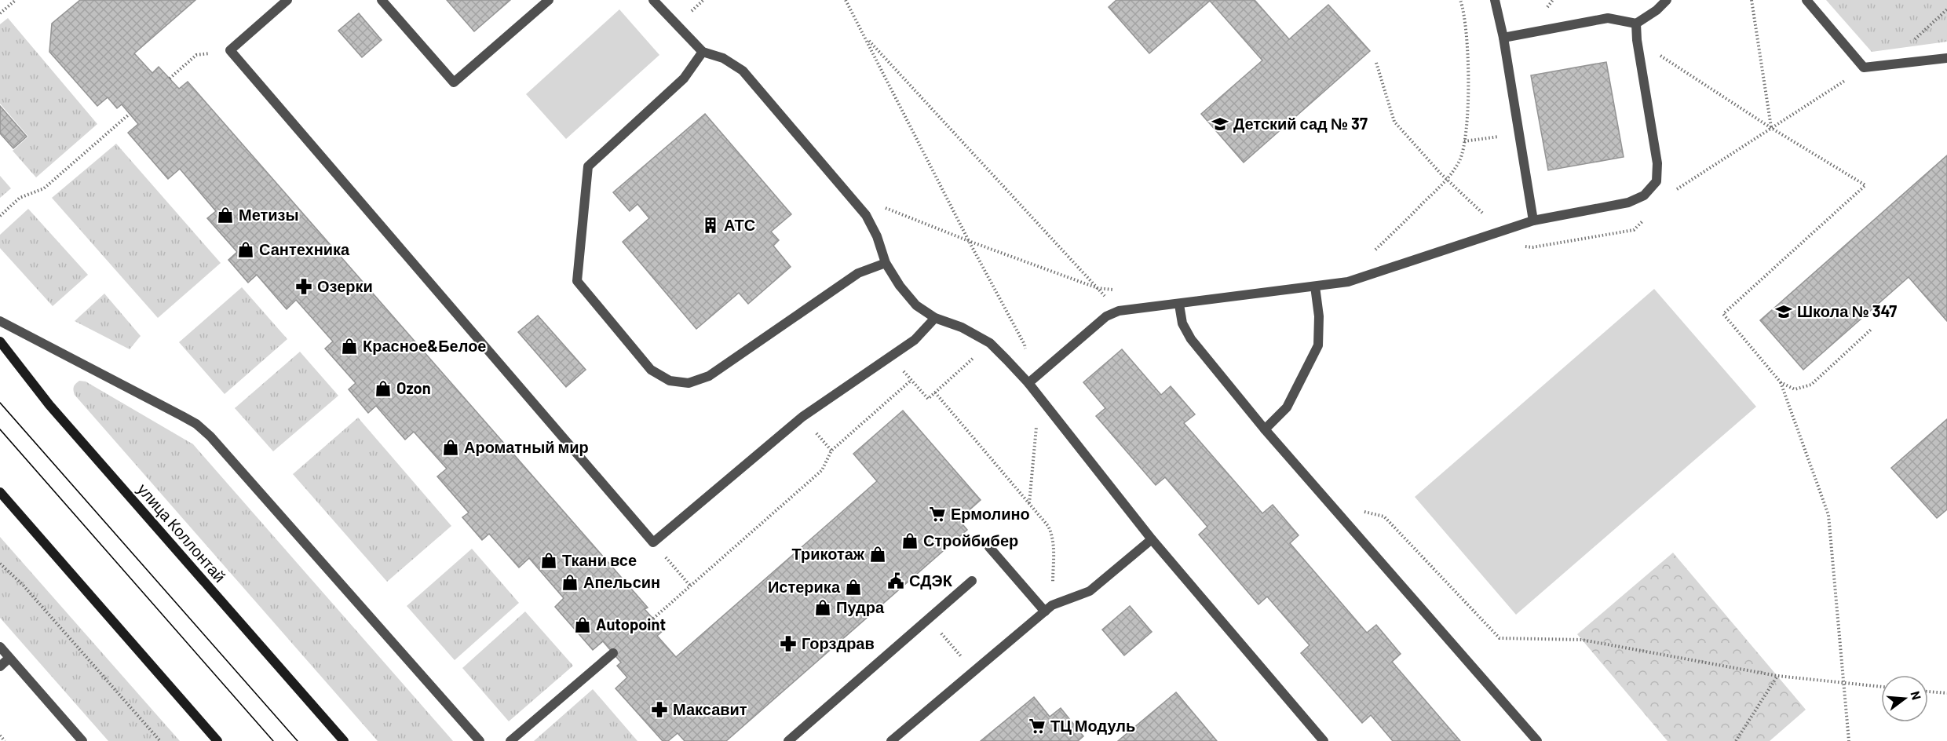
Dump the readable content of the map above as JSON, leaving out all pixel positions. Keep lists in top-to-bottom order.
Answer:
{
  "streets": {
    "main road": ["улица Коллонтай"]
  },
  "places": {
    "school or university": ["Детский сад № 37", "Школа № 347"],
    "shop": [
      "Метизы",
      "Сантехника",
      "Красное&Белое",
      "Ozon",
      "Ароматный мир",
      "Стройбибер",
      "Трикотаж",
      "Ткани все",
      "Апельсин",
      "Истерика",
      "Пудра",
      "Autopoint"
    ],
    "building": ["АТС"],
    "pharmacy": ["Озерки", "Горздрав", "Максавит"],
    "supermarket": ["Ермолино", "ТЦ Модуль"],
    "public building": ["СДЭК"]
  },
  "north": "right"
}
